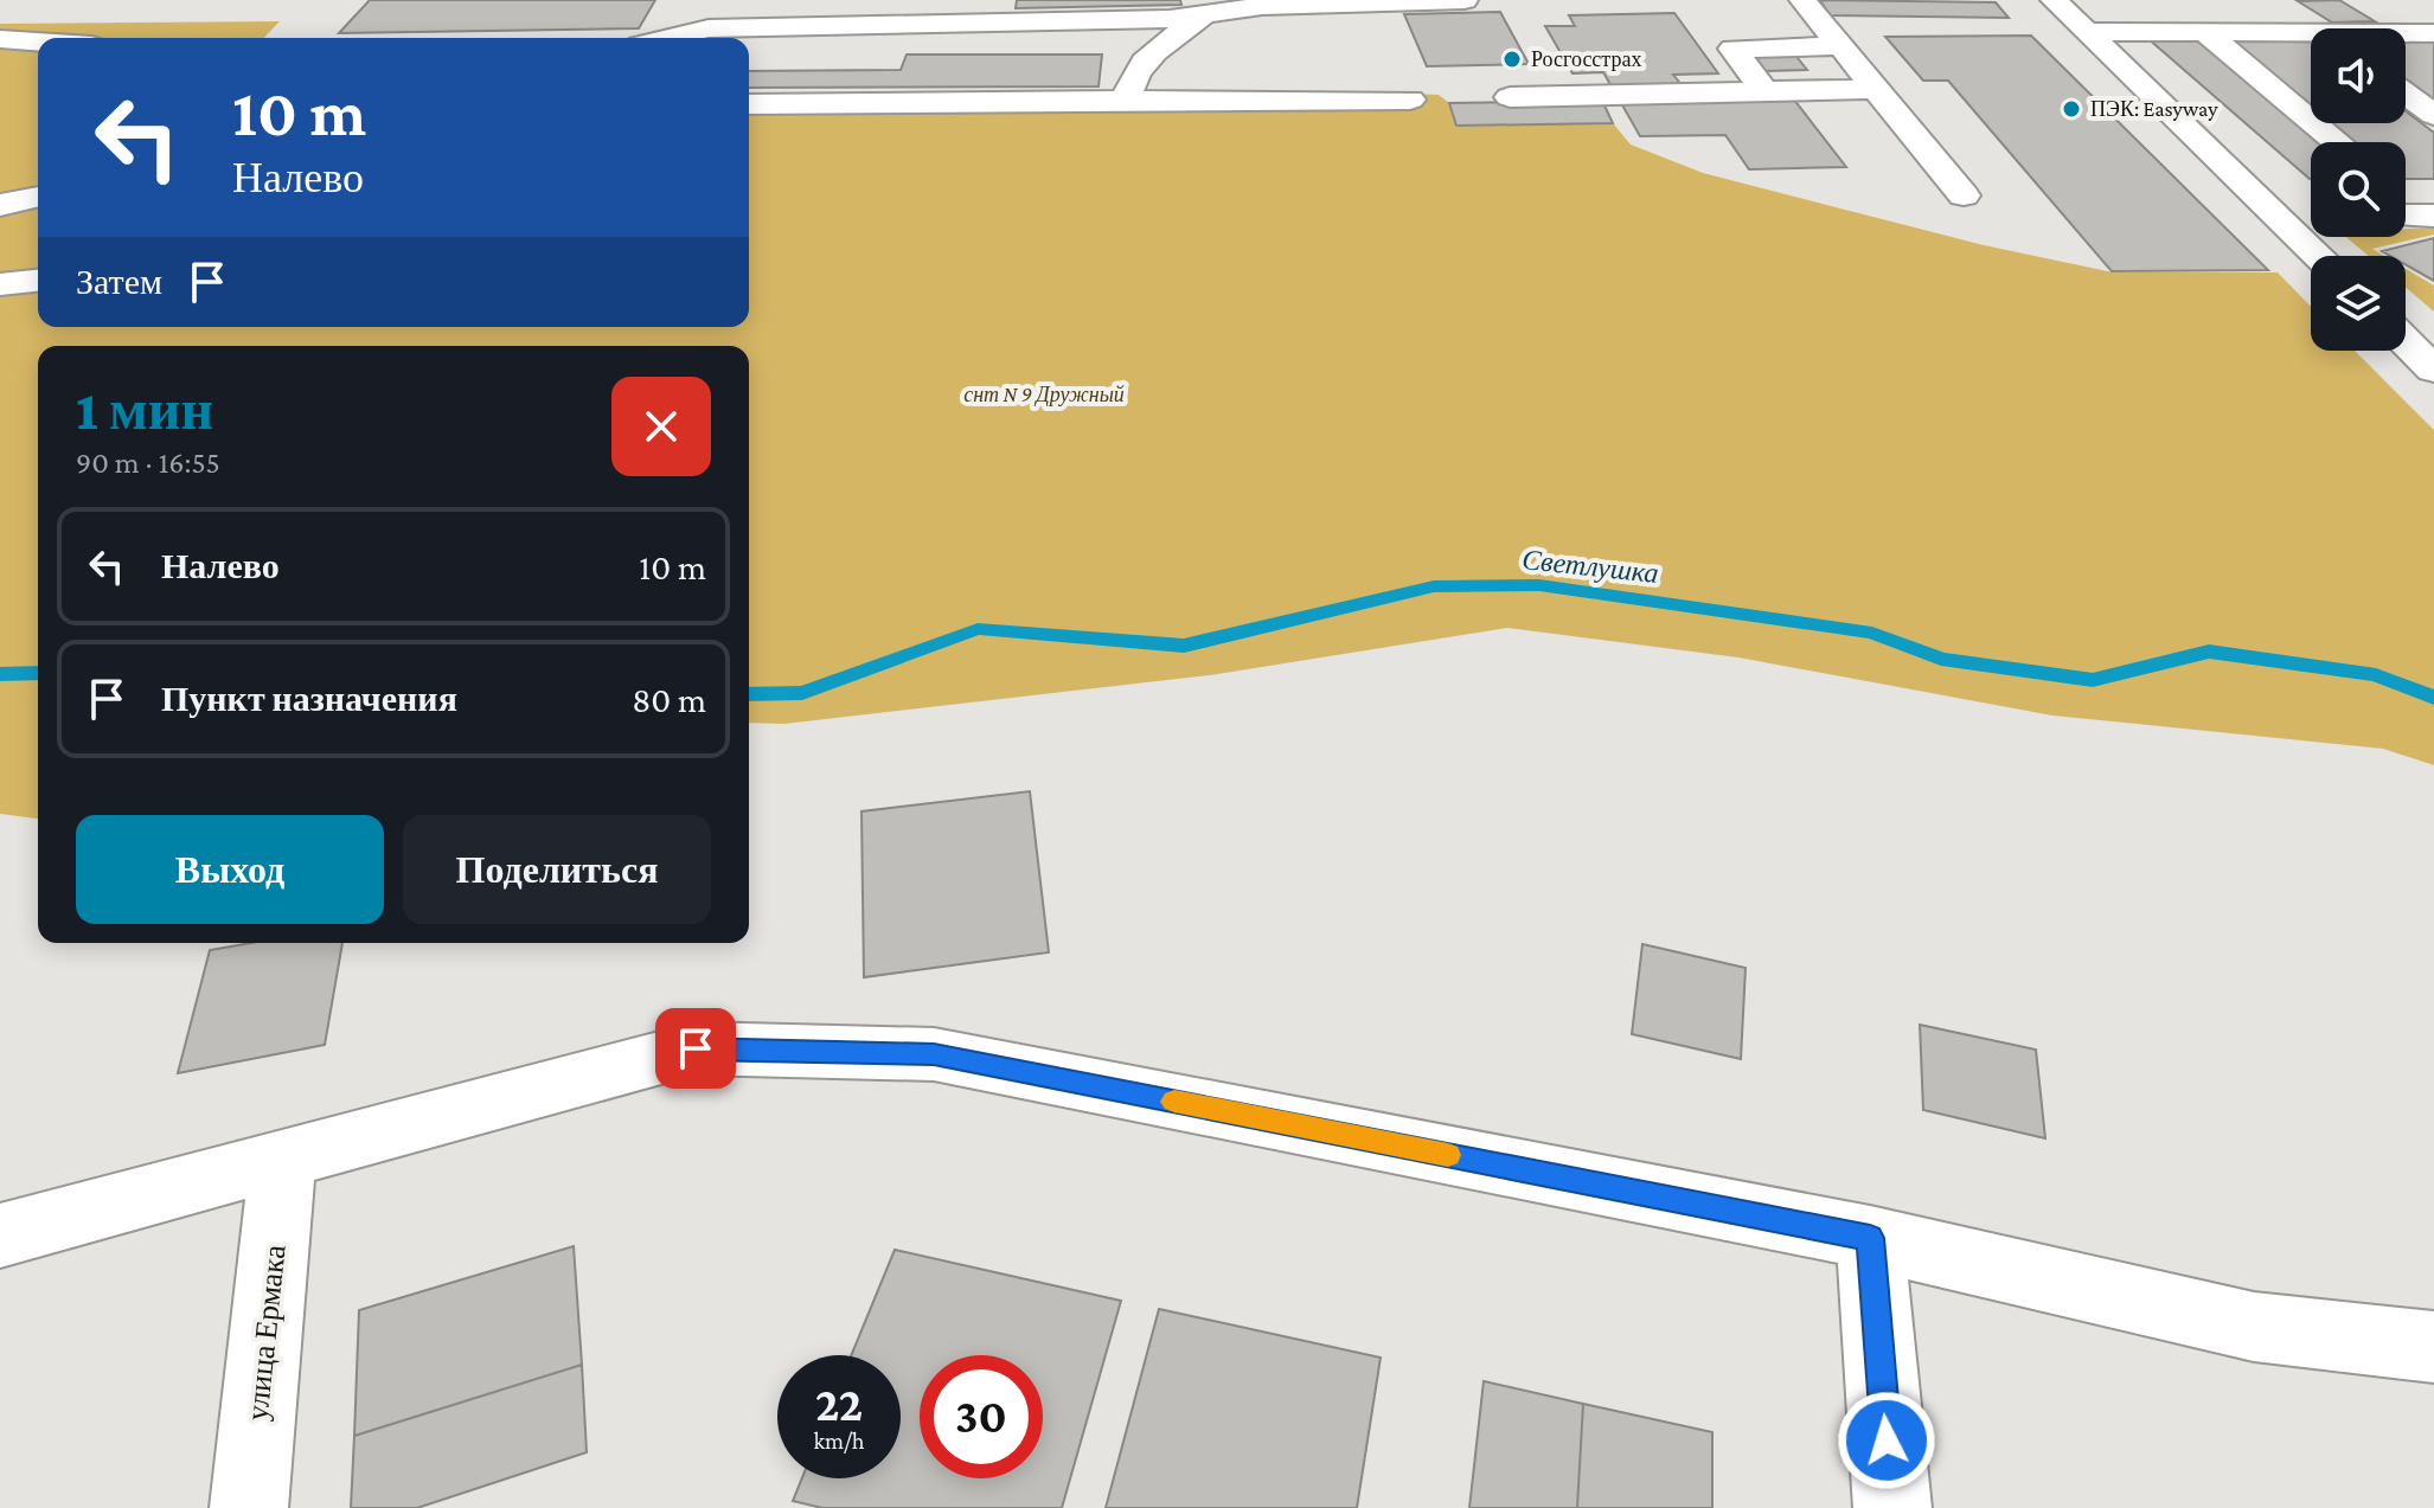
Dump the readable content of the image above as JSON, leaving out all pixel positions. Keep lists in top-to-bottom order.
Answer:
{
  "streets": {
    "street": ["улица Ермака"]
  },
  "water": ["Светлушка"],
  "parks": ["снт N 9 Дружный"],
  "places": ["Росгосстрах", "ПЭК: Easyway"],
  "page": {
    "turn": ["10 m", "Налево"],
    "then": "Затем",
    "heading": ["1 мин", "90 m · 16:55"],
    "list": [
      {
        "name": "Налево",
        "value": "10 m"
      },
      {
        "name": "Пункт назначения",
        "value": "80 m"
      }
    ],
    "buttons": ["Выход", "Поделиться"],
    "speed": "22 km/h",
    "limit": "30"
  }
}
